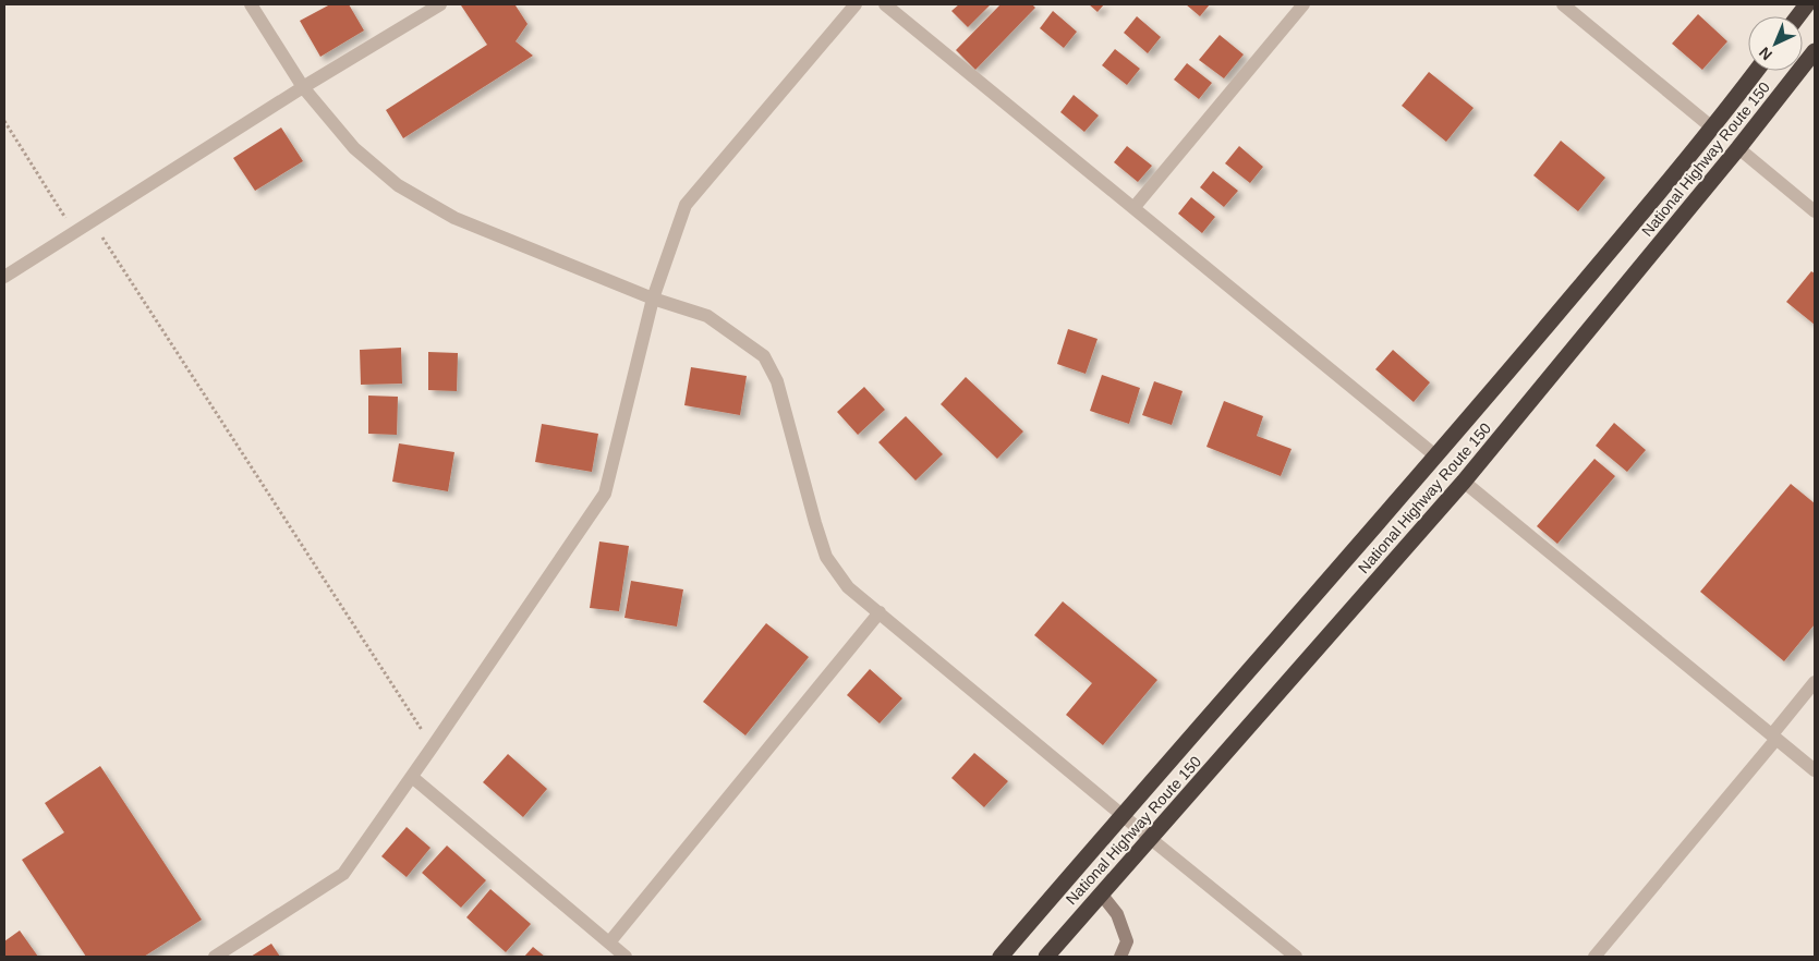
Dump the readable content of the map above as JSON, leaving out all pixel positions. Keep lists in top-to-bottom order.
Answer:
{
  "streets": {
    "highway": ["National Highway Route 150"]
  },
  "north": "bottom left"
}
